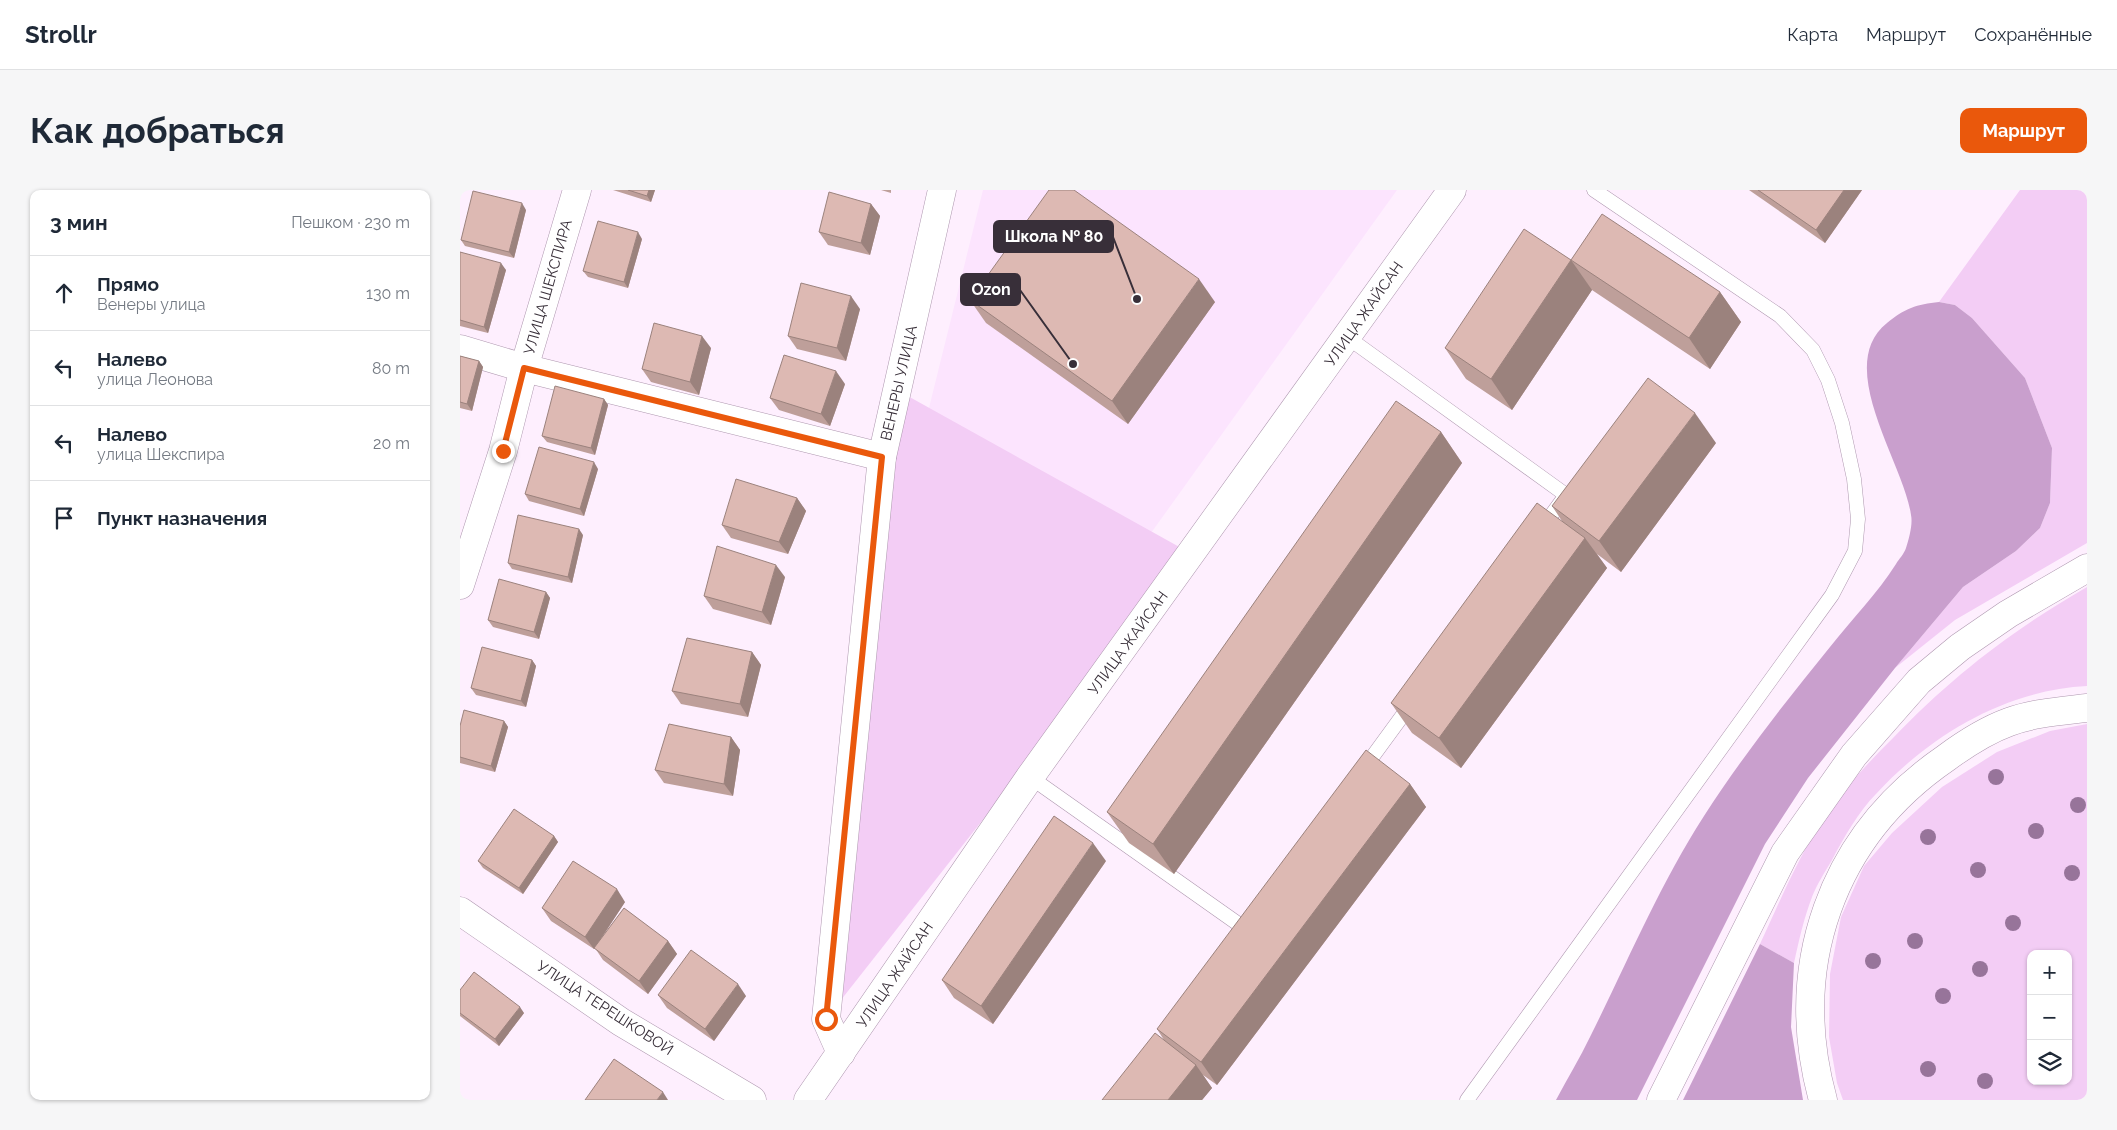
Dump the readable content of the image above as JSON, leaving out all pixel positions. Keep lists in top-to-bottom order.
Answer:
{
  "streets": {
    "street": [
      "УЛИЦА ШЕКСПИРА",
      "УЛИЦА ЖАЙСАН",
      "ВЕНЕРЫ УЛИЦА",
      "УЛИЦА ТЕРЕШКОВОЙ"
    ]
  },
  "crossings": [
    ["УЛИЦА ЖАЙСАН", "ВЕНЕРЫ УЛИЦА"]
  ],
  "places": ["Школа № 80", "Ozon"],
  "page": {
    "header": "Strollr",
    "nav": ["Карта", "Маршрут", "Сохранённые"],
    "buttons": "Маршрут",
    "title": "Как добраться",
    "heading": ["3 мин", "Пешком · 230 m"],
    "list": [
      ["Прямо", "Венеры улица", "130 m"],
      ["Налево", "улица Леонова", "80 m"],
      ["Налево", "улица Шекспира", "20 m"],
      "Пункт назначения"
    ],
    "map_buttons": ["+", "−"]
  }
}
